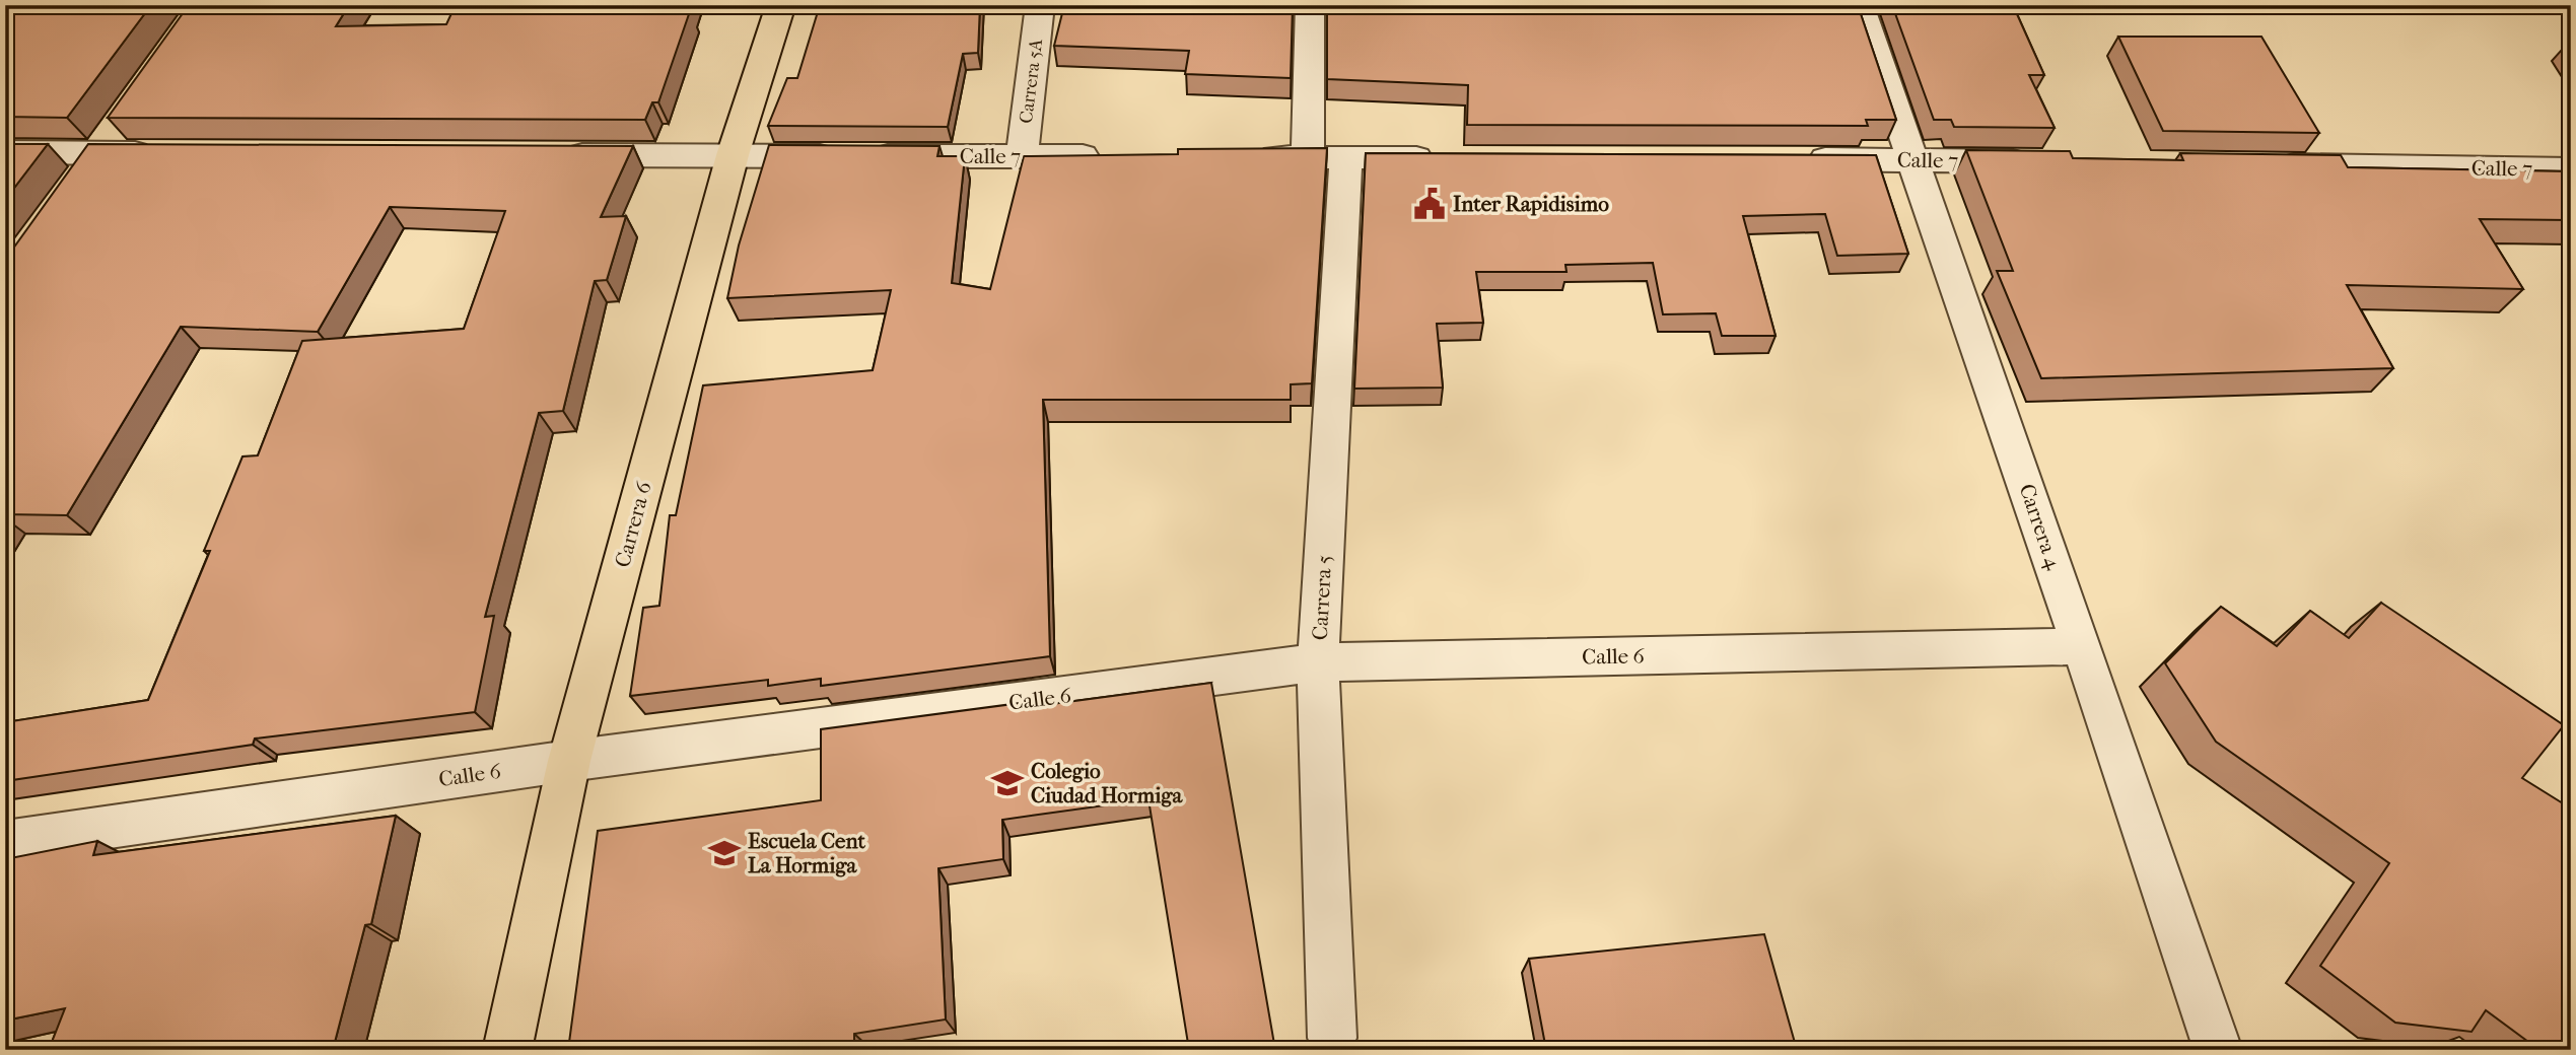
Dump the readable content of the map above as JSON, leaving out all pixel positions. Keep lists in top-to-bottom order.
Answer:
{
  "streets": {
    "main road": ["Carrera 6"],
    "street": [
      "Carrera 5A",
      "Calle 7",
      "Carrera 4",
      "Carrera 5",
      "Calle 6"
    ]
  },
  "crossings": [
    ["Carrera 5A", "Calle 7"],
    ["Calle 7", "Carrera 6"],
    ["Calle 7", "Carrera 4"],
    ["Carrera 6", "Calle 6"],
    ["Carrera 4", "Calle 6"],
    ["Carrera 5", "Calle 6"]
  ],
  "places": {
    "public building": ["Inter Rapidisimo"],
    "school or university": ["Colegio Ciudad Hormiga", "Escuela Cent La Hormiga"]
  }
}
